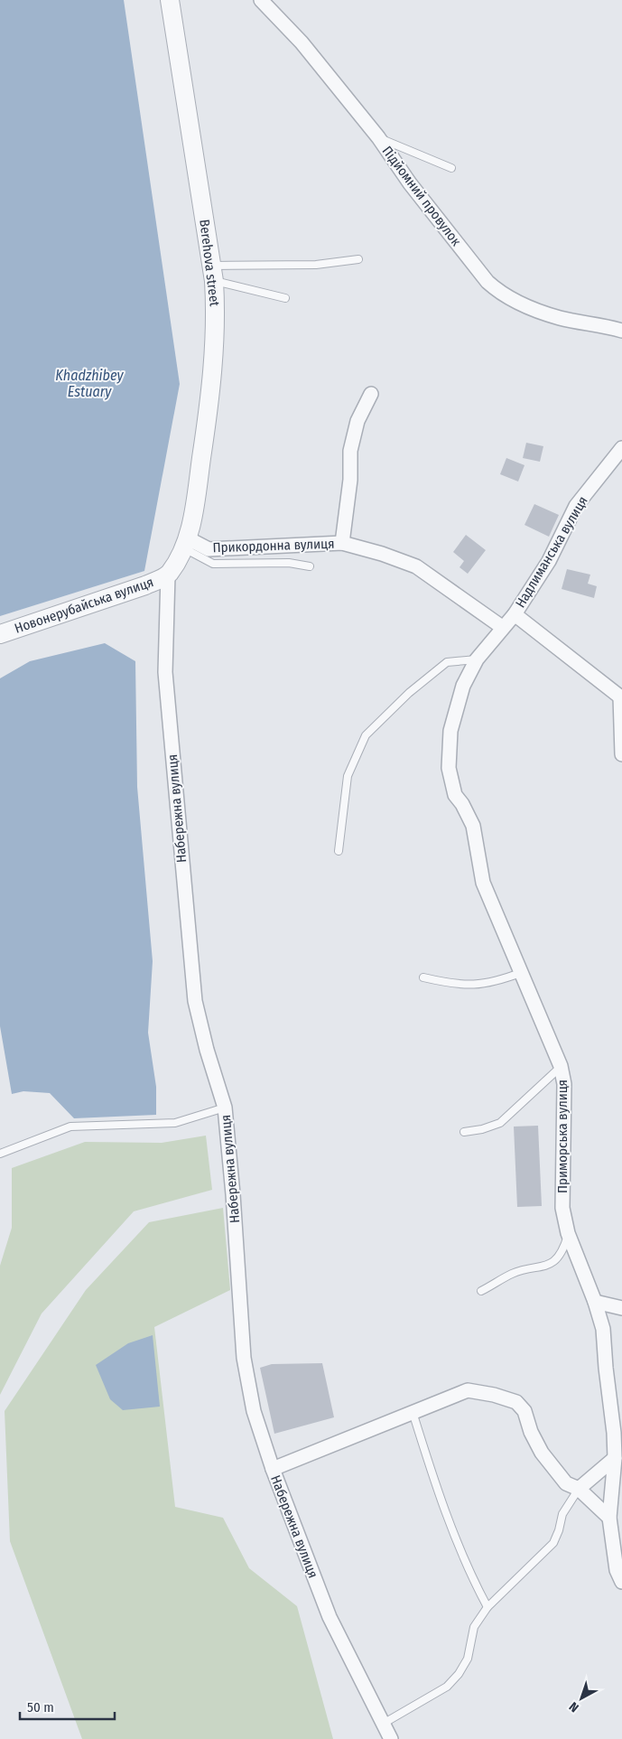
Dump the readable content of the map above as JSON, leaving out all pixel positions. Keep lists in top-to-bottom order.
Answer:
{
  "streets": {
    "street": [
      "Підйомний провулок",
      "Berehova street",
      "Прикордонна вулиця",
      "Надлиманська вулиця",
      "Новонерубайська вулиця",
      "Набережна вулиця",
      "Приморська вулиця"
    ]
  },
  "crossings": [
    ["Berehova street", "Прикордонна вулиця"],
    ["Berehova street", "Новонерубайська вулиця"],
    ["Berehova street", "Набережна вулиця"],
    ["Прикордонна вулиця", "Приморська вулиця"],
    ["Надлиманська вулиця", "Приморська вулиця"],
    ["Новонерубайська вулиця", "Набережна вулиця"]
  ],
  "water": ["Khadzhibey Estuary"],
  "scale_bar": "50 m",
  "north": "bottom left"
}
